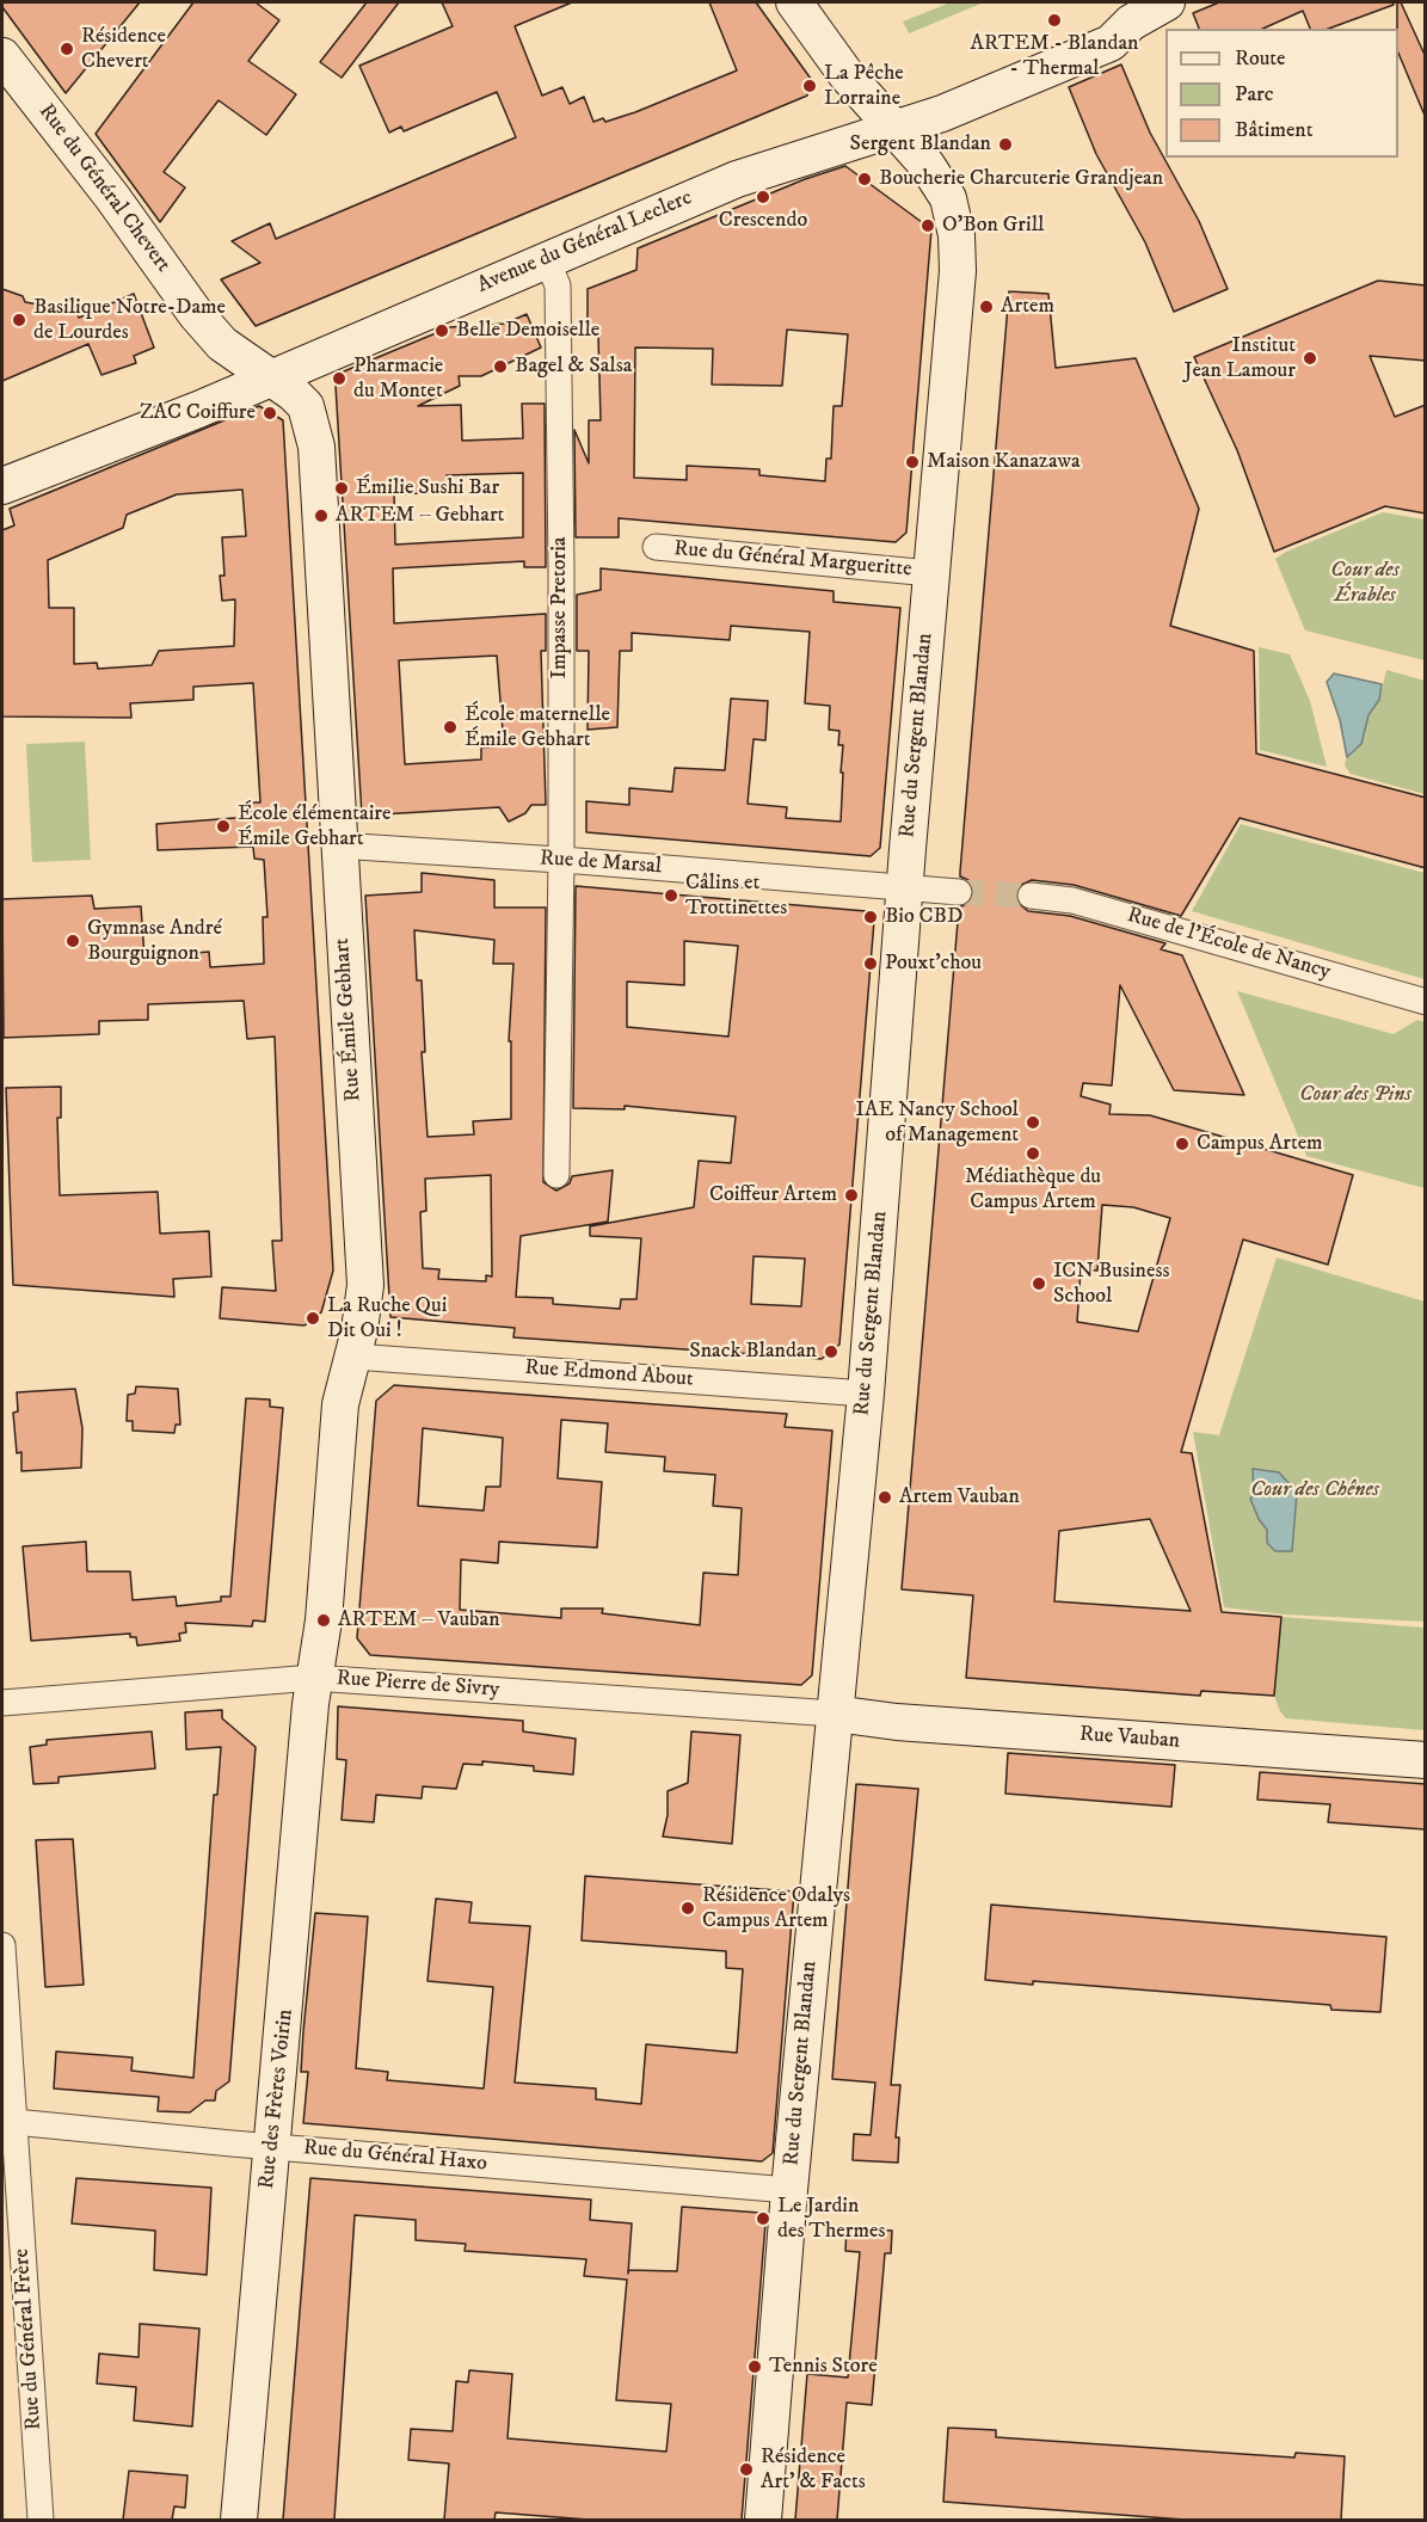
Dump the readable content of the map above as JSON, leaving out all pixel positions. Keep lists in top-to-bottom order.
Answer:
{
  "streets": {
    "street": [
      "Rue du Général Chevert",
      "Avenue du Général Leclerc",
      "Rue du Général Margueritte",
      "Impasse Pretoria",
      "Rue du Sergent Blandan",
      "Rue de Marsal",
      "Rue de l'École de Nancy",
      "Rue Émile Gebhart",
      "Rue Edmond About",
      "Rue Pierre de Sivry",
      "Rue Vauban",
      "Rue des Frères Voirin",
      "Rue du Général Haxo",
      "Rue du Général Frère"
    ]
  },
  "crossings": [
    ["Rue du Général Chevert", "Avenue du Général Leclerc"],
    ["Rue du Général Chevert", "Rue Émile Gebhart"],
    ["Avenue du Général Leclerc", "Impasse Pretoria"],
    ["Avenue du Général Leclerc", "Rue du Sergent Blandan"],
    ["Avenue du Général Leclerc", "Rue Émile Gebhart"],
    ["Rue du Général Margueritte", "Rue du Sergent Blandan"],
    ["Impasse Pretoria", "Rue de Marsal"],
    ["Rue du Sergent Blandan", "Rue de Marsal"],
    ["Rue du Sergent Blandan", "Rue Edmond About"],
    ["Rue du Sergent Blandan", "Rue Pierre de Sivry"],
    ["Rue du Sergent Blandan", "Rue Vauban"],
    ["Rue du Sergent Blandan", "Rue du Général Haxo"],
    ["Rue de Marsal", "Rue Émile Gebhart"],
    ["Rue Émile Gebhart", "Rue Edmond About"],
    ["Rue Émile Gebhart", "Rue Pierre de Sivry"],
    ["Rue Émile Gebhart", "Rue des Frères Voirin"],
    ["Rue Pierre de Sivry", "Rue Vauban"],
    ["Rue Pierre de Sivry", "Rue des Frères Voirin"],
    ["Rue des Frères Voirin", "Rue du Général Haxo"],
    ["Rue du Général Haxo", "Rue du Général Frère"]
  ],
  "parks": ["Cour des Érables", "Cour des Pins", "Cour des Chênes"],
  "places": [
    "ARTEM - Blandan - Thermal",
    "Résidence Chevert",
    "La Pêche Lorraine",
    "Sergent Blandan",
    "Boucherie Charcuterie Grandjean",
    "Crescendo",
    "O'Bon Grill",
    "Artem",
    "Basilique Notre-Dame de Lourdes",
    "Belle Demoiselle",
    "Institut Jean Lamour",
    "Bagel & Salsa",
    "Pharmacie du Montet",
    "ZAC Coiffure",
    "Maison Kanazawa",
    "Émilie Sushi Bar",
    "ARTEM – Gebhart",
    "École maternelle Émile Gebhart",
    "École élémentaire Émile Gebhart",
    "Câlins et Trottinettes",
    "Bio CBD",
    "Gymnase André Bourguignon",
    "Pouxt'chou",
    "IAE Nancy School of Management",
    "Campus Artem",
    "Médiathèque du Campus Artem",
    "Coiffeur Artem",
    "ICN Business School",
    "La Ruche Qui Dit Oui !",
    "Snack Blandan",
    "Artem Vauban",
    "ARTEM – Vauban",
    "Résidence Odalys Campus Artem",
    "Le Jardin des Thermes",
    "Tennis Store",
    "Résidence Art' & Facts"
  ],
  "legend": ["Route", "Parc", "Bâtiment"]
}
